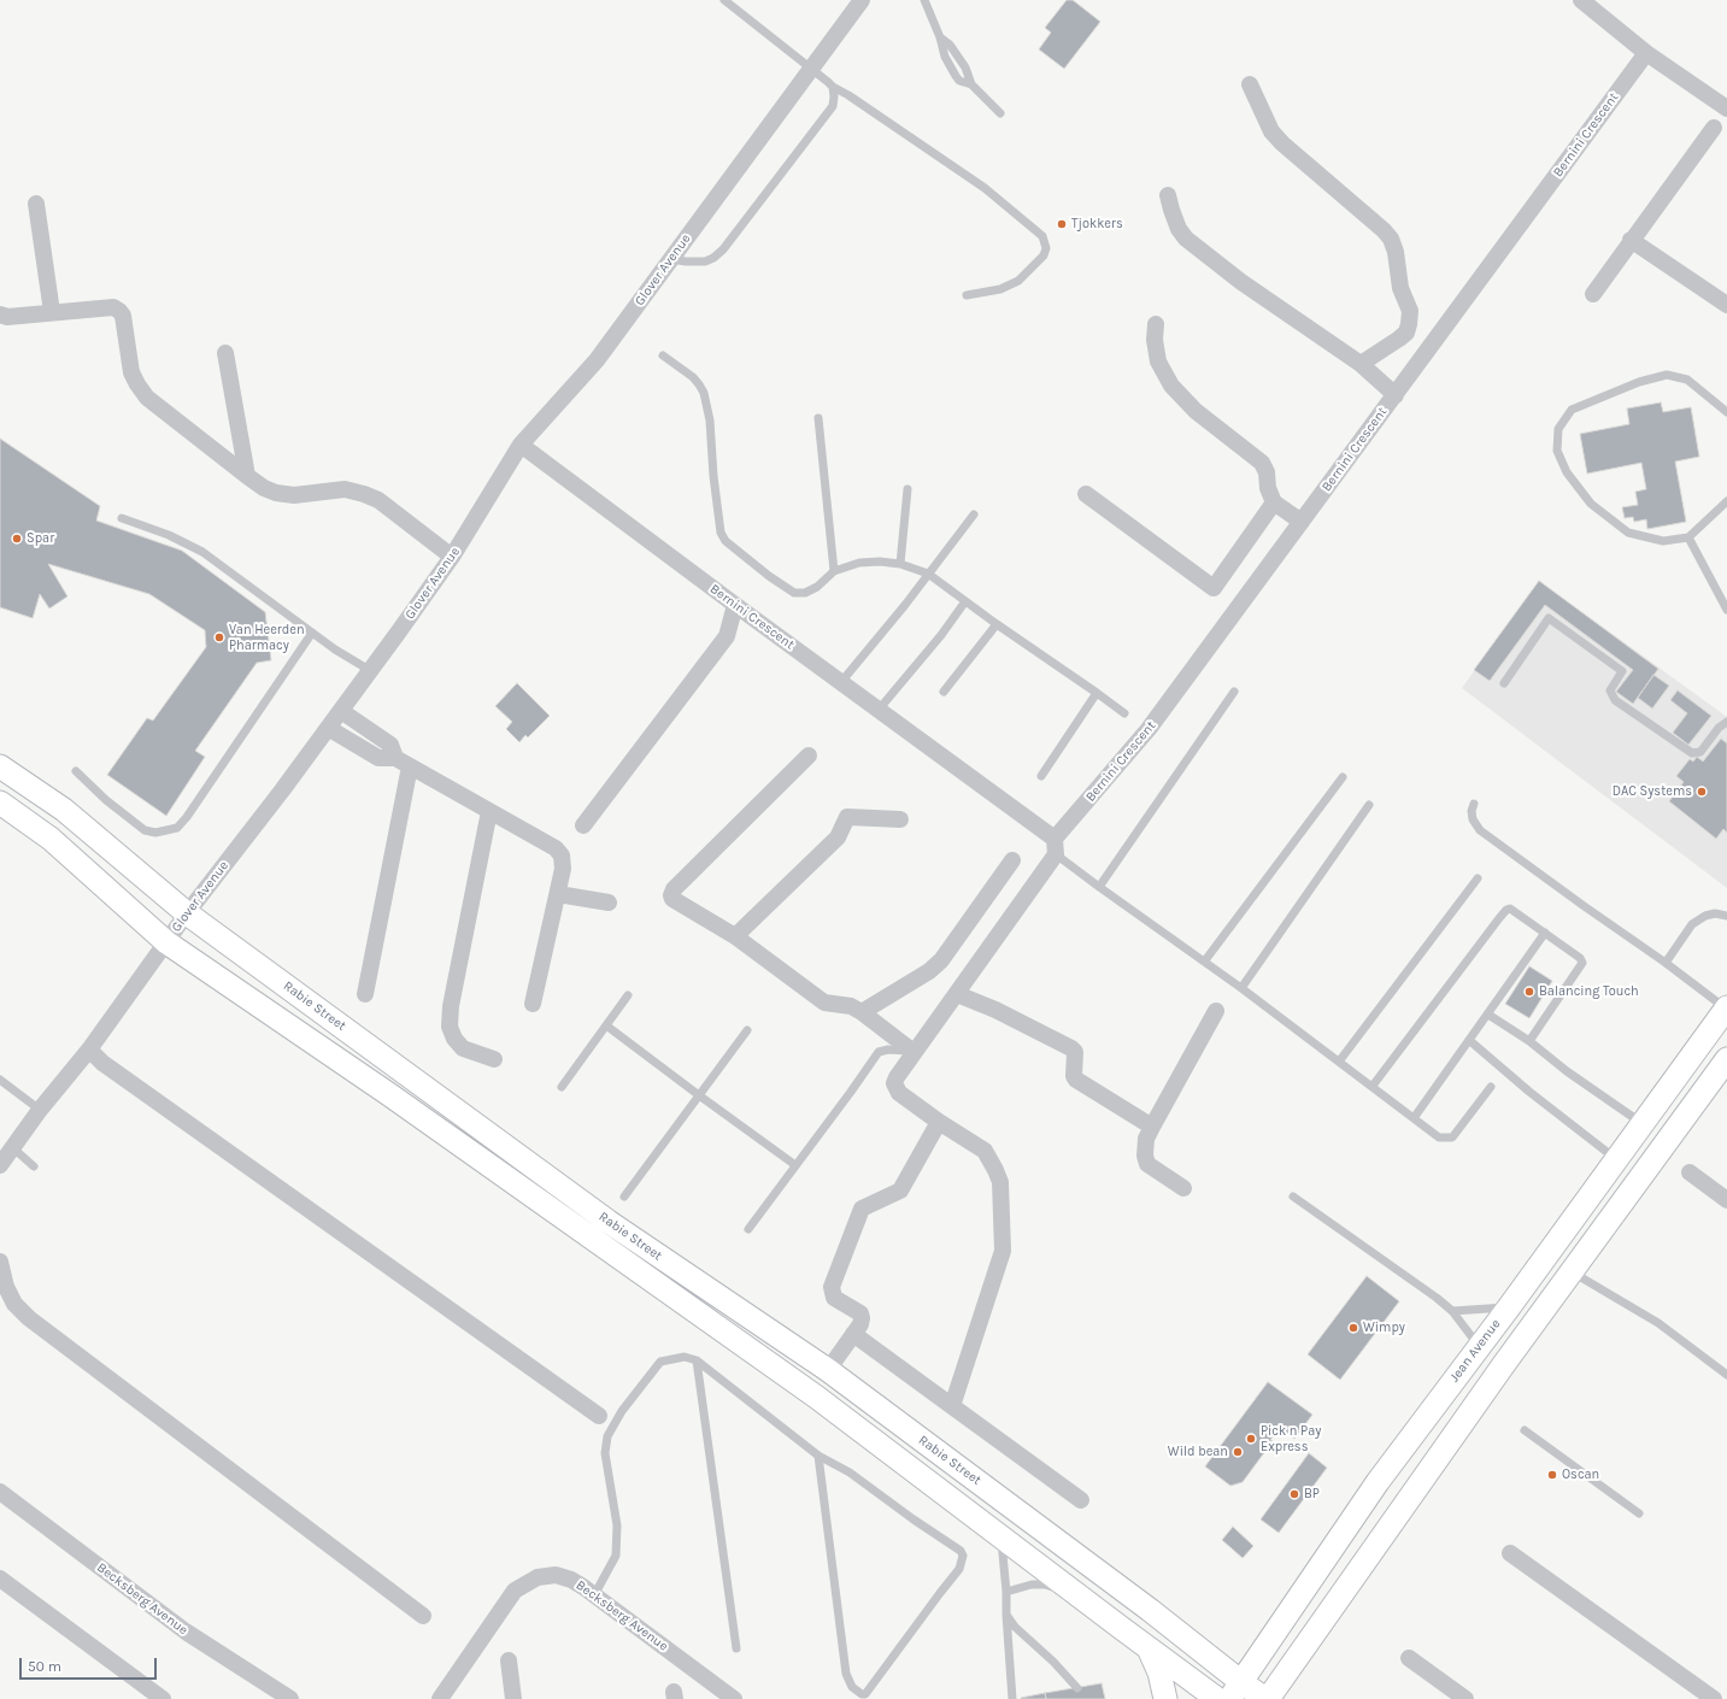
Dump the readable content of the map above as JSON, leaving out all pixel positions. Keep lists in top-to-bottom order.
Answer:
{
  "streets": {
    "main road": ["Rabie Street", "Jean Avenue"],
    "street": ["Bernini Crescent", "Glover Avenue", "Becksberg Avenue"]
  },
  "crossings": [
    ["Bernini Crescent", "Glover Avenue"],
    ["Glover Avenue", "Rabie Street"],
    ["Rabie Street", "Jean Avenue"]
  ],
  "places": [
    "Tjokkers",
    "Spar",
    "Van Heerden Pharmacy",
    "DAC Systems",
    "Balancing Touch",
    "Wimpy",
    "Pick n Pay Express",
    "Wild bean",
    "Oscan",
    "BP"
  ],
  "scale_bar": "50 m"
}
